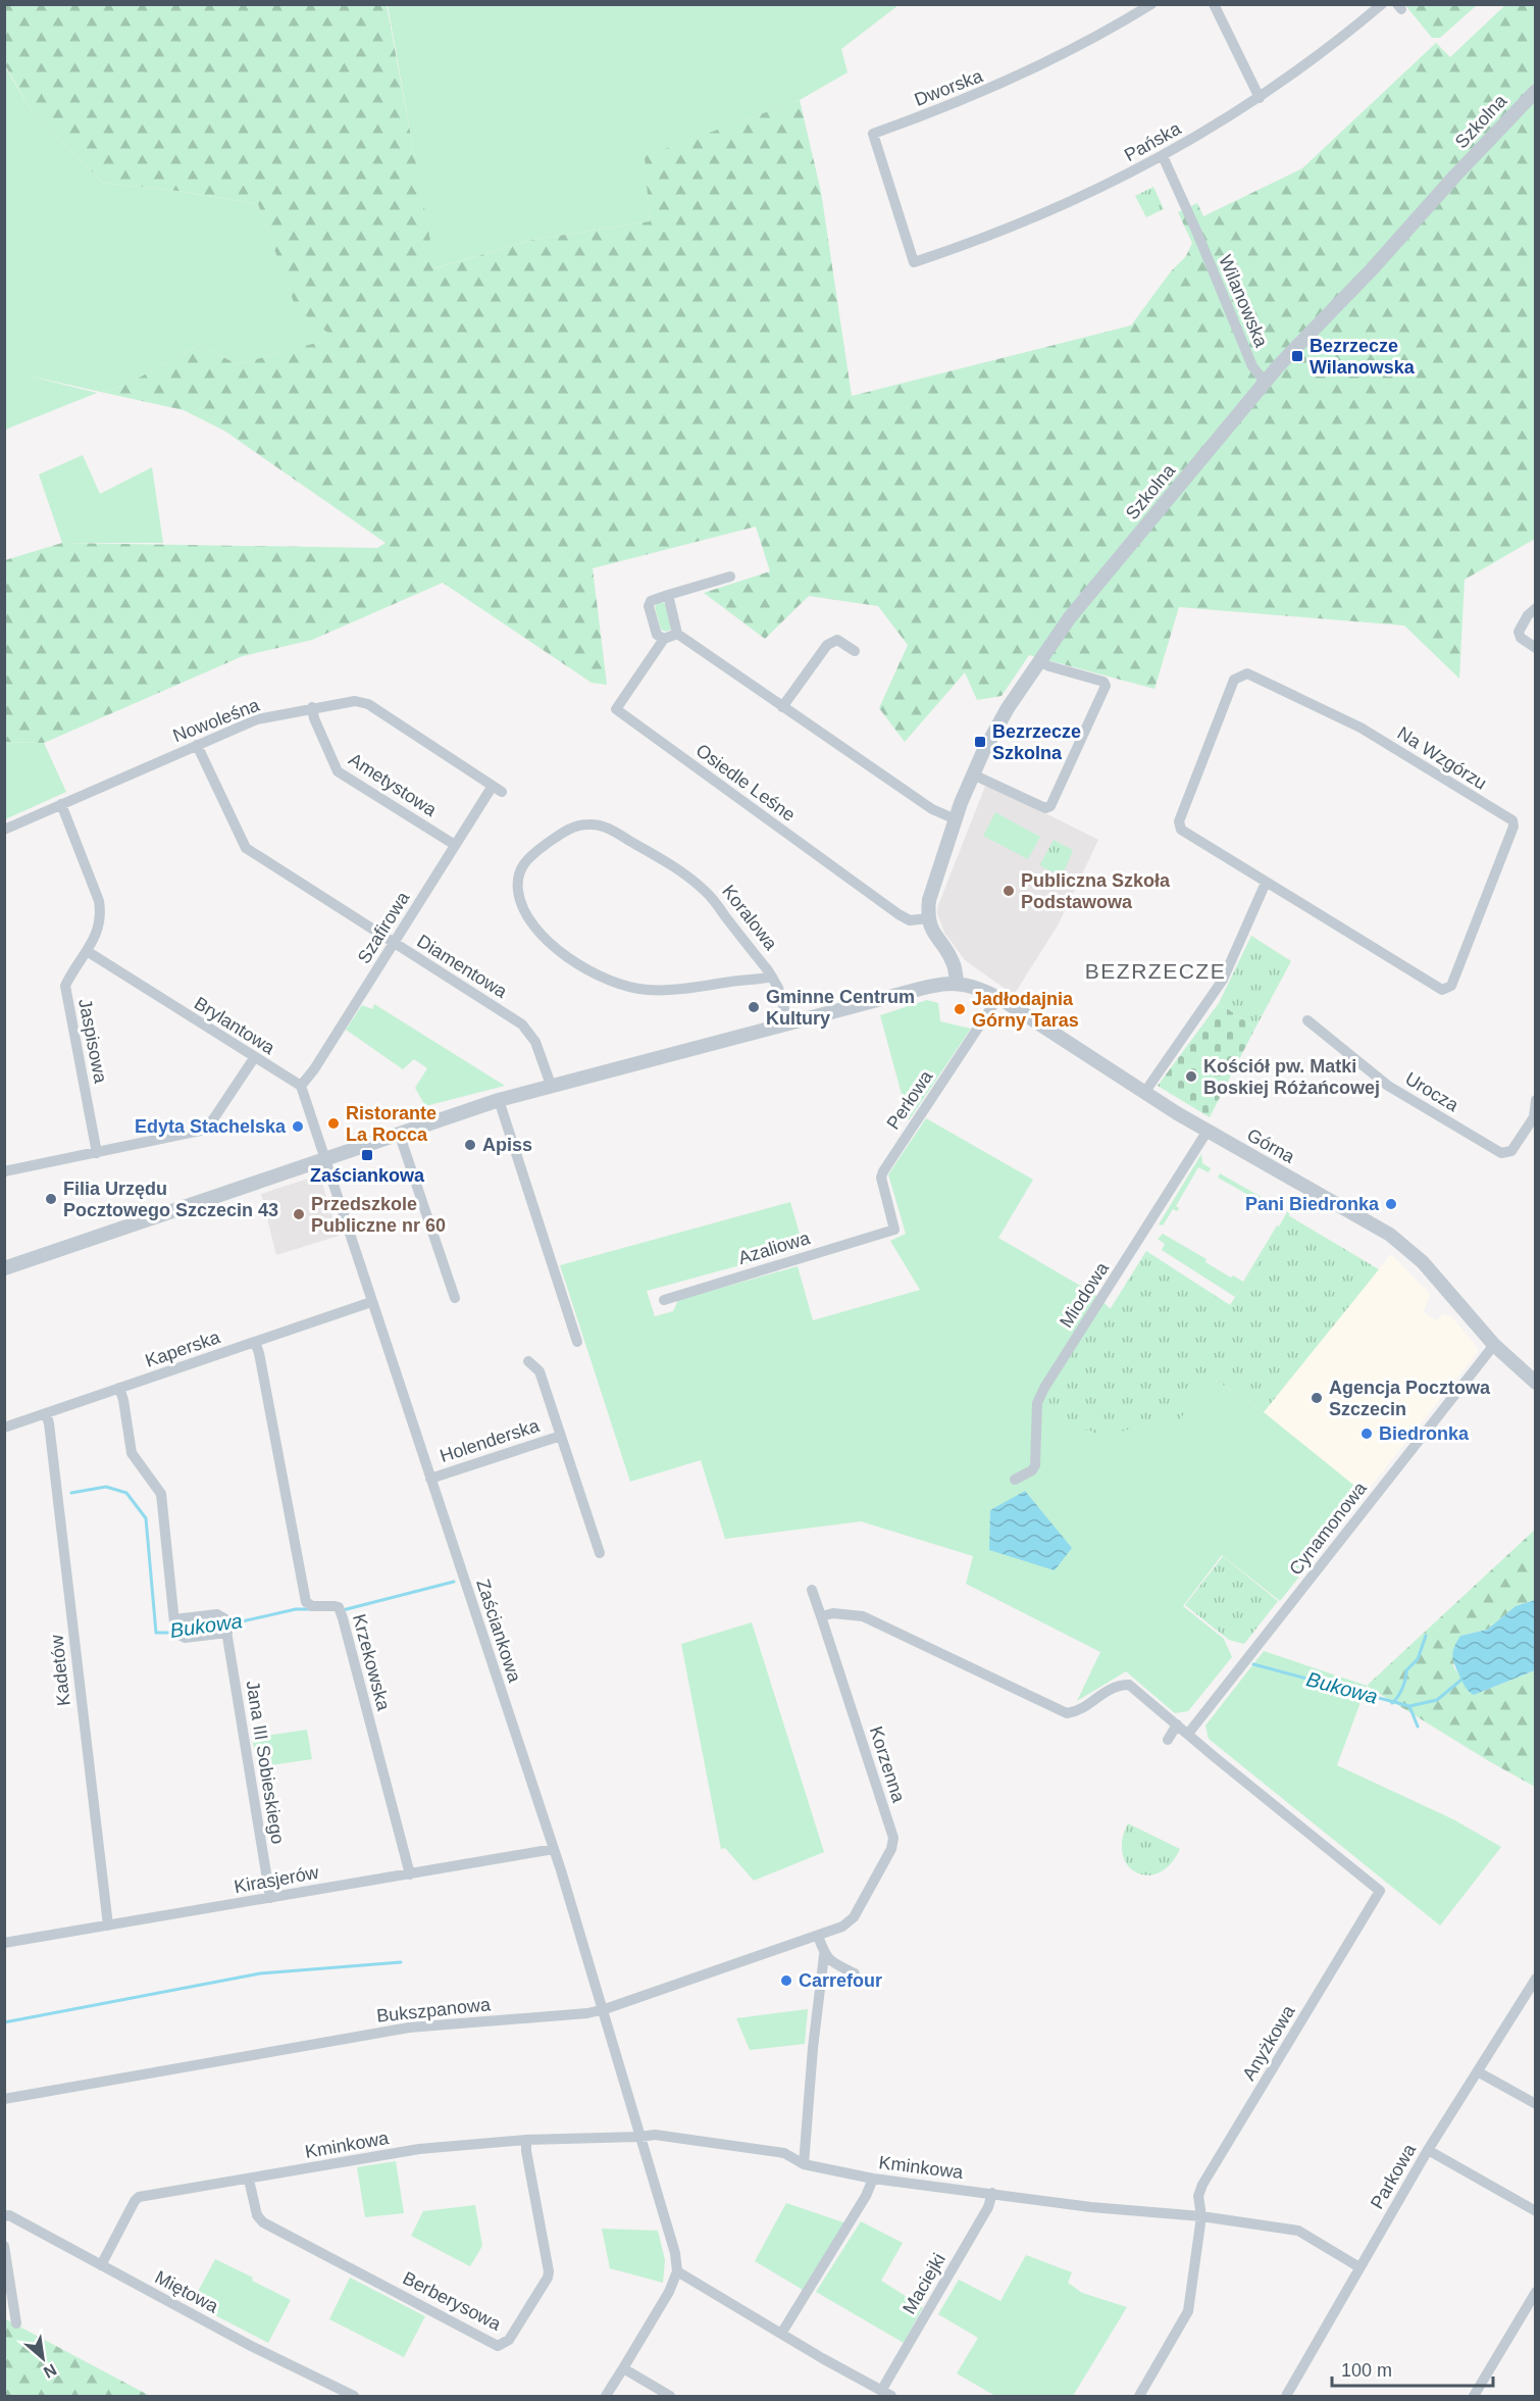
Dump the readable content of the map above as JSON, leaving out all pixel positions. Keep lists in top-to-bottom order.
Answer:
{
  "streets": {
    "street": [
      "Dworska",
      "Szkolna",
      "Pańska",
      "Wilanowska",
      "Nowoleśna",
      "Na Wzgórzu",
      "Osiedle Leśne",
      "Ametystowa",
      "Koralowa",
      "Szafirowa",
      "Diamentowa",
      "Brylantowa",
      "Jaspisowa",
      "Urocza",
      "Perłowa",
      "Górna",
      "Azaliowa",
      "Miodowa",
      "Kaperska",
      "Holenderska",
      "Cynamonowa",
      "Zaściankowa",
      "Krzekowska",
      "Kadetów",
      "Jana III Sobieskiego",
      "Korzenna",
      "Kirasjerów",
      "Bukszpanowa",
      "Anyżkowa",
      "Kminkowa",
      "Parkowa",
      "Maciejki",
      "Miętowa",
      "Berberysowa"
    ]
  },
  "crossings": [
    ["Dworska", "Pańska"],
    ["Szkolna", "Wilanowska"],
    ["Szkolna", "Osiedle Leśne"],
    ["Pańska", "Wilanowska"],
    ["Nowoleśna", "Ametystowa"],
    ["Nowoleśna", "Szafirowa"],
    ["Nowoleśna", "Diamentowa"],
    ["Nowoleśna", "Jaspisowa"],
    ["Ametystowa", "Szafirowa"],
    ["Szafirowa", "Diamentowa"],
    ["Szafirowa", "Brylantowa"],
    ["Brylantowa", "Jaspisowa"],
    ["Perłowa", "Górna"],
    ["Perłowa", "Azaliowa"],
    ["Górna", "Miodowa"],
    ["Górna", "Cynamonowa"],
    ["Kaperska", "Zaściankowa"],
    ["Kaperska", "Krzekowska"],
    ["Kaperska", "Kadetów"],
    ["Holenderska", "Zaściankowa"],
    ["Cynamonowa", "Anyżkowa"],
    ["Zaściankowa", "Kirasjerów"],
    ["Zaściankowa", "Bukszpanowa"],
    ["Krzekowska", "Kirasjerów"],
    ["Kadetów", "Kirasjerów"],
    ["Jana III Sobieskiego", "Kirasjerów"],
    ["Korzenna", "Bukszpanowa"],
    ["Anyżkowa", "Kminkowa"],
    ["Kminkowa", "Parkowa"],
    ["Kminkowa", "Maciejki"],
    ["Kminkowa", "Miętowa"],
    ["Kminkowa", "Berberysowa"]
  ],
  "districts": ["BEZRZECZE"],
  "water": ["Bukowa"],
  "places": {
    "transit": ["Bezrzecze Wilanowska", "Bezrzecze Szkolna", "Zaściankowa"],
    "other": [
      "Publiczna Szkoła Podstawowa",
      "Gminne Centrum Kultury",
      "Jadłodajnia Górny Taras",
      "Kościół pw. Matki Boskiej Różańcowej",
      "Ristorante La Rocca",
      "Edyta Stachelska",
      "Apiss",
      "Filia Urzędu Pocztowego Szczecin 43",
      "Pani Biedronka",
      "Przedszkole Publiczne nr 60",
      "Agencja Pocztowa Szczecin",
      "Biedronka",
      "Carrefour"
    ]
  },
  "scale_bar": "100 m",
  "north": "bottom right"
}
